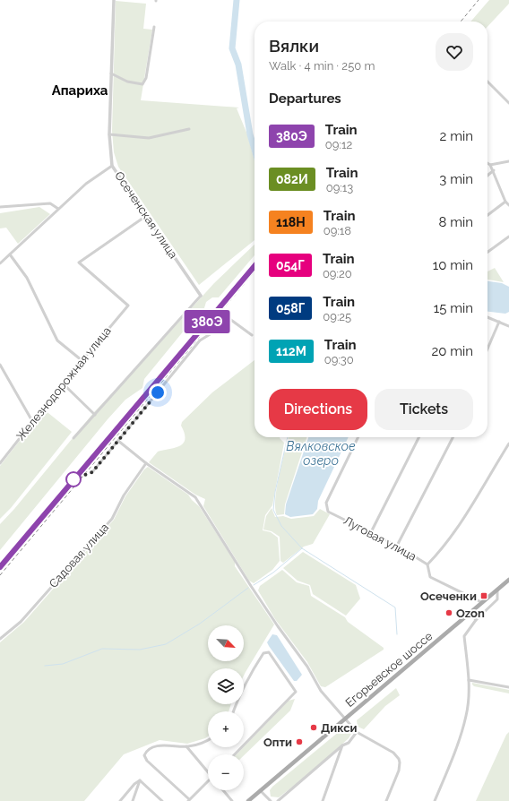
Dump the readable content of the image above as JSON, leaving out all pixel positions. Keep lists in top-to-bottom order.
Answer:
{
  "streets": {
    "main road": ["Егорьевское шоссе"],
    "street": [
      "Осеченская улица",
      "Железнодорожная улица",
      "Луговая улица",
      "Садовая улица"
    ]
  },
  "crossings": [
    ["Осеченская улица", "Железнодорожная улица"],
    ["Луговая улица", "Егорьевское шоссе"]
  ],
  "districts": ["Апариха"],
  "water": ["Вялковское озеро"],
  "places": {
    "transit": ["Осеченки"],
    "other": ["Ozon", "Дикси", "Опти"]
  },
  "north": "bottom right",
  "page": {
    "on_map": "380Э",
    "heading": [
      ["Вялки", "Walk · 4 min · 250 m"],
      "Departures"
    ],
    "list": [
      {
        "mark": "380Э",
        "name": "Train",
        "note": "09:12",
        "value": "2 min"
      },
      {
        "mark": "082И",
        "name": "Train",
        "note": "09:13",
        "value": "3 min"
      },
      {
        "mark": "118Н",
        "name": "Train",
        "note": "09:18",
        "value": "8 min"
      },
      {
        "mark": "054Г",
        "name": "Train",
        "note": "09:20",
        "value": "10 min"
      },
      {
        "mark": "058Г",
        "name": "Train",
        "note": "09:25",
        "value": "15 min"
      },
      {
        "mark": "112М",
        "name": "Train",
        "note": "09:30",
        "value": "20 min"
      }
    ],
    "buttons": ["Directions", "Tickets"],
    "map_buttons": ["+", "−"]
  }
}
